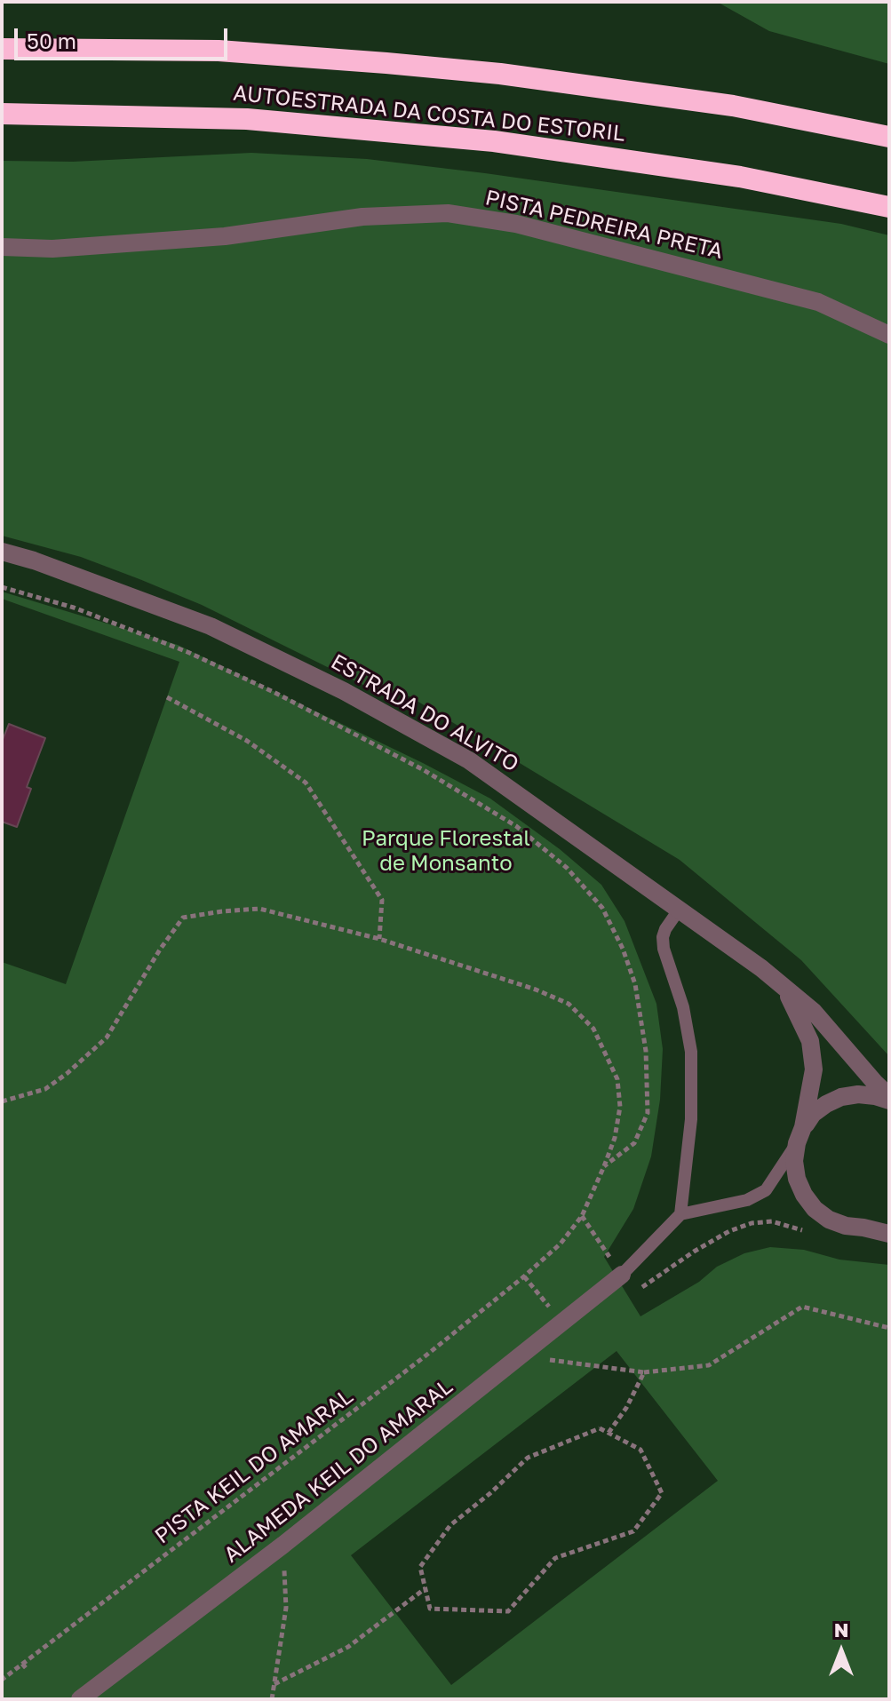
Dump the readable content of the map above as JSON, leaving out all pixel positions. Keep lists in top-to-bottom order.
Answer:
{
  "streets": {
    "highway": ["AUTOESTRADA DA COSTA DO ESTORIL"],
    "street": ["PISTA PEDREIRA PRETA", "ESTRADA DO ALVITO", "ALAMEDA KEIL DO AMARAL"],
    "path": ["PISTA KEIL DO AMARAL"]
  },
  "parks": ["Parque Florestal de Monsanto"],
  "scale_bar": "50 m",
  "north": "top"
}
